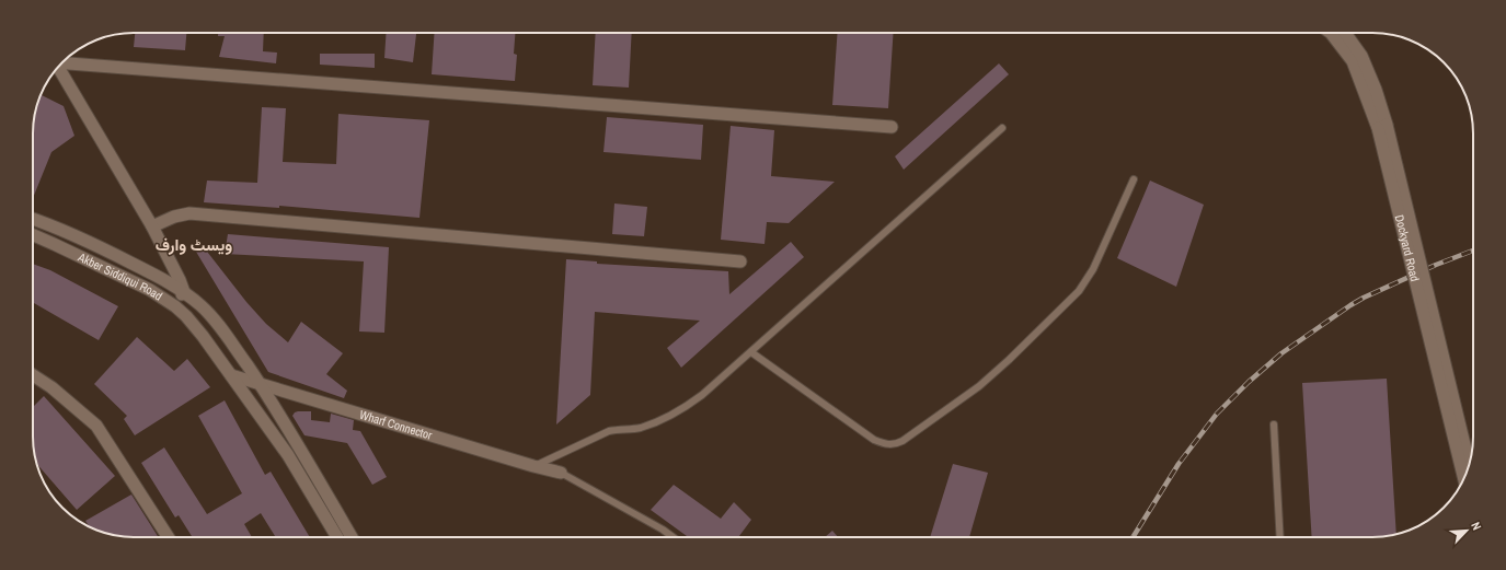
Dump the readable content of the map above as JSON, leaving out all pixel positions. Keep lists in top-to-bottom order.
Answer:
{
  "streets": {
    "street": ["Dockyard Road", "Akber Siddiqui Road", "Wharf Connector"]
  },
  "crossings": [
    ["Akber Siddiqui Road", "Wharf Connector"]
  ],
  "districts": ["ویسٹ وارف"],
  "north": "top right"
}
